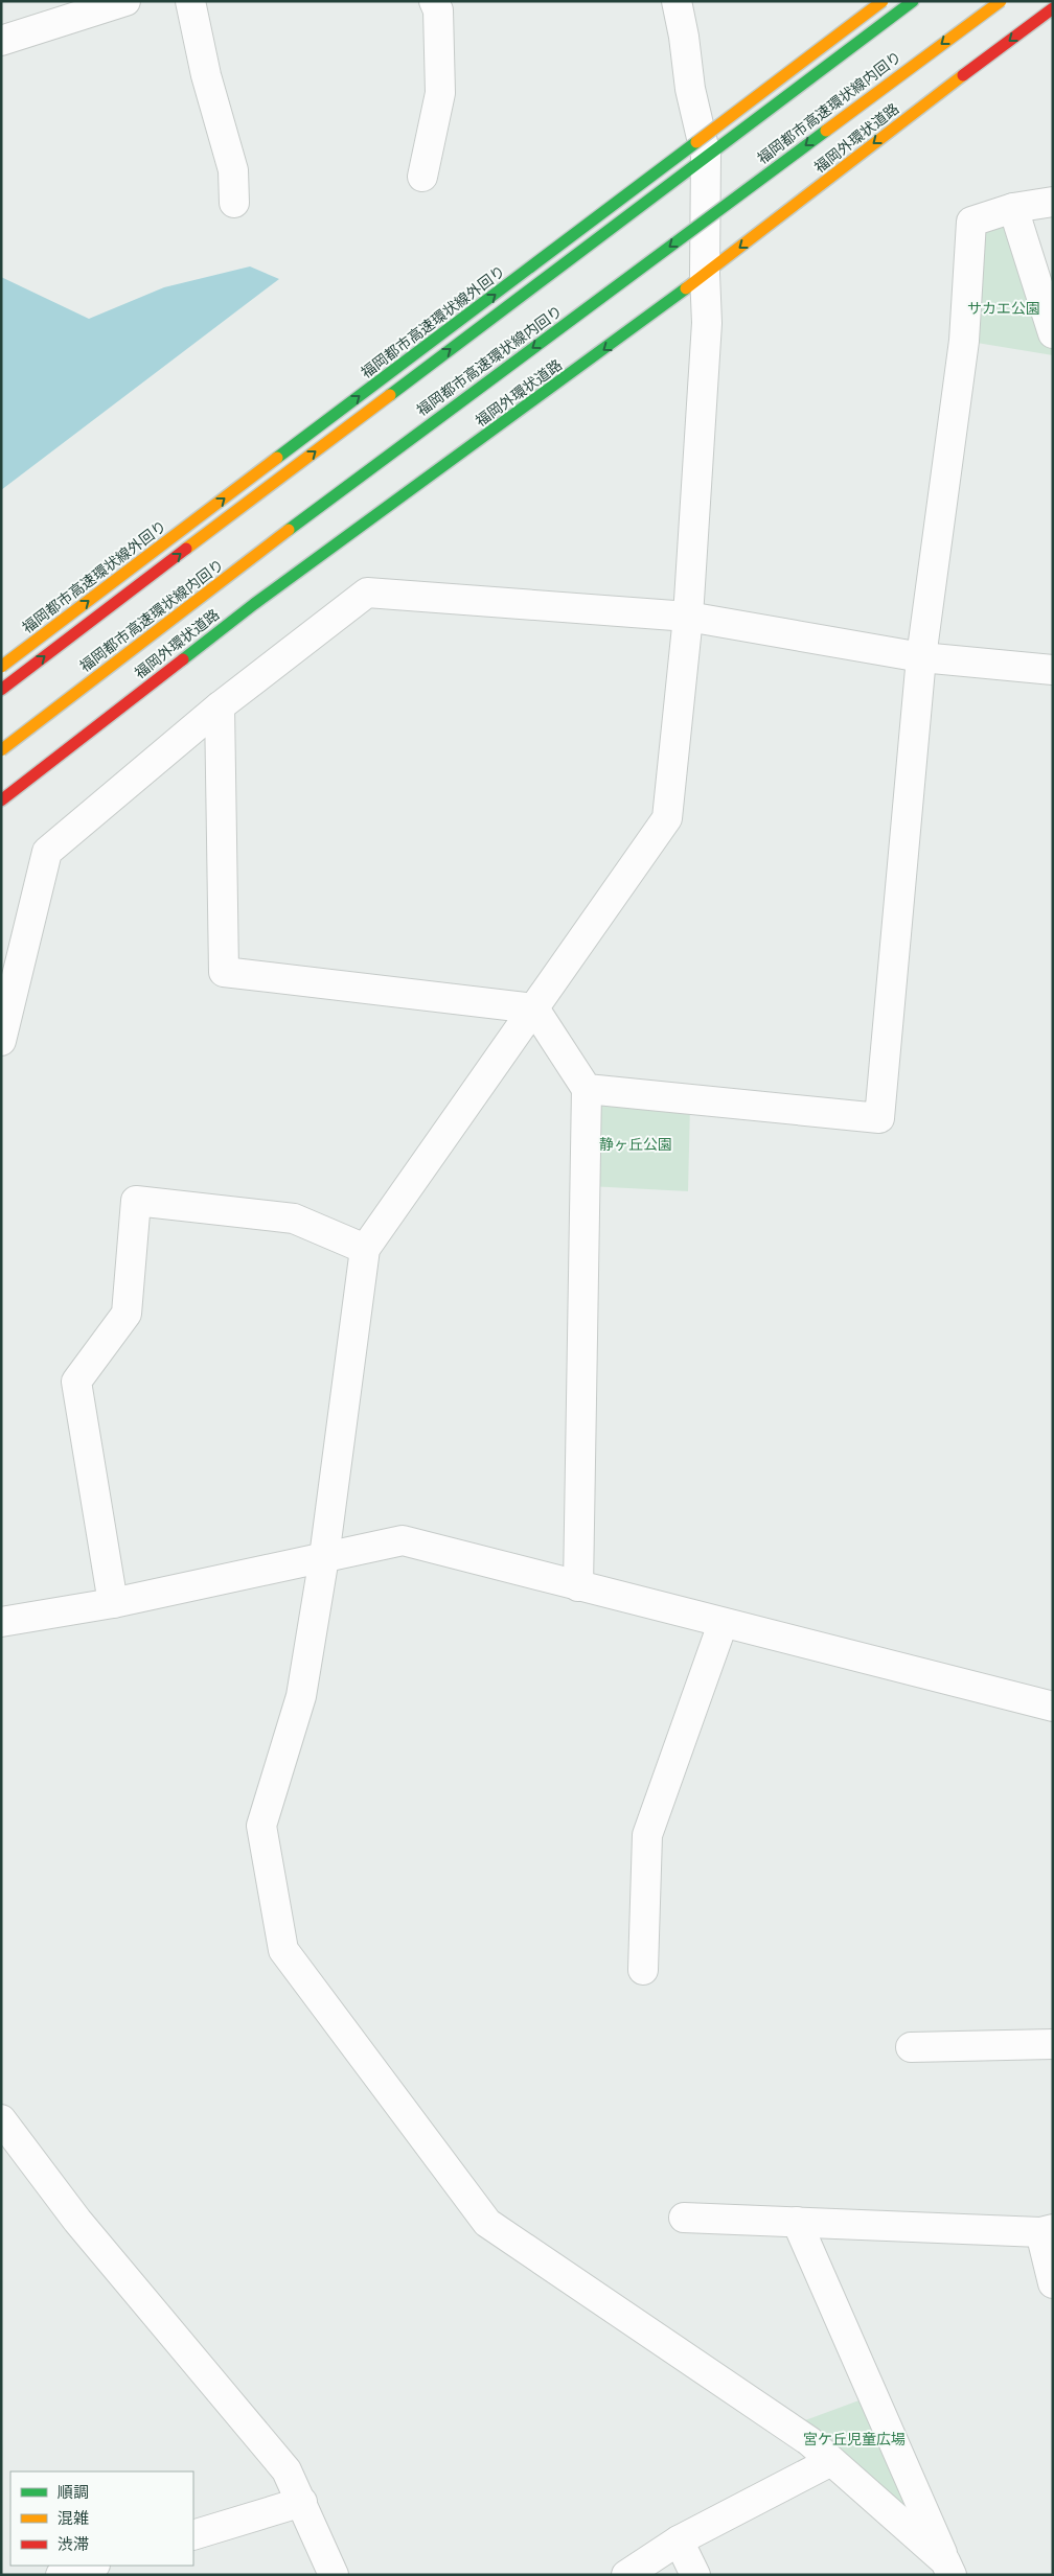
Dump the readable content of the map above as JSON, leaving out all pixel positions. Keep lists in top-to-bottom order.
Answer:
{
  "streets": {
    "highway": ["福岡都市高速環状線内回り", "福岡外環状道路", "福岡都市高速環状線外回り"]
  },
  "parks": ["サカエ公園", "静ヶ丘公園", "宮ケ丘児童広場"],
  "legend": ["順調", "混雑", "渋滞"]
}
